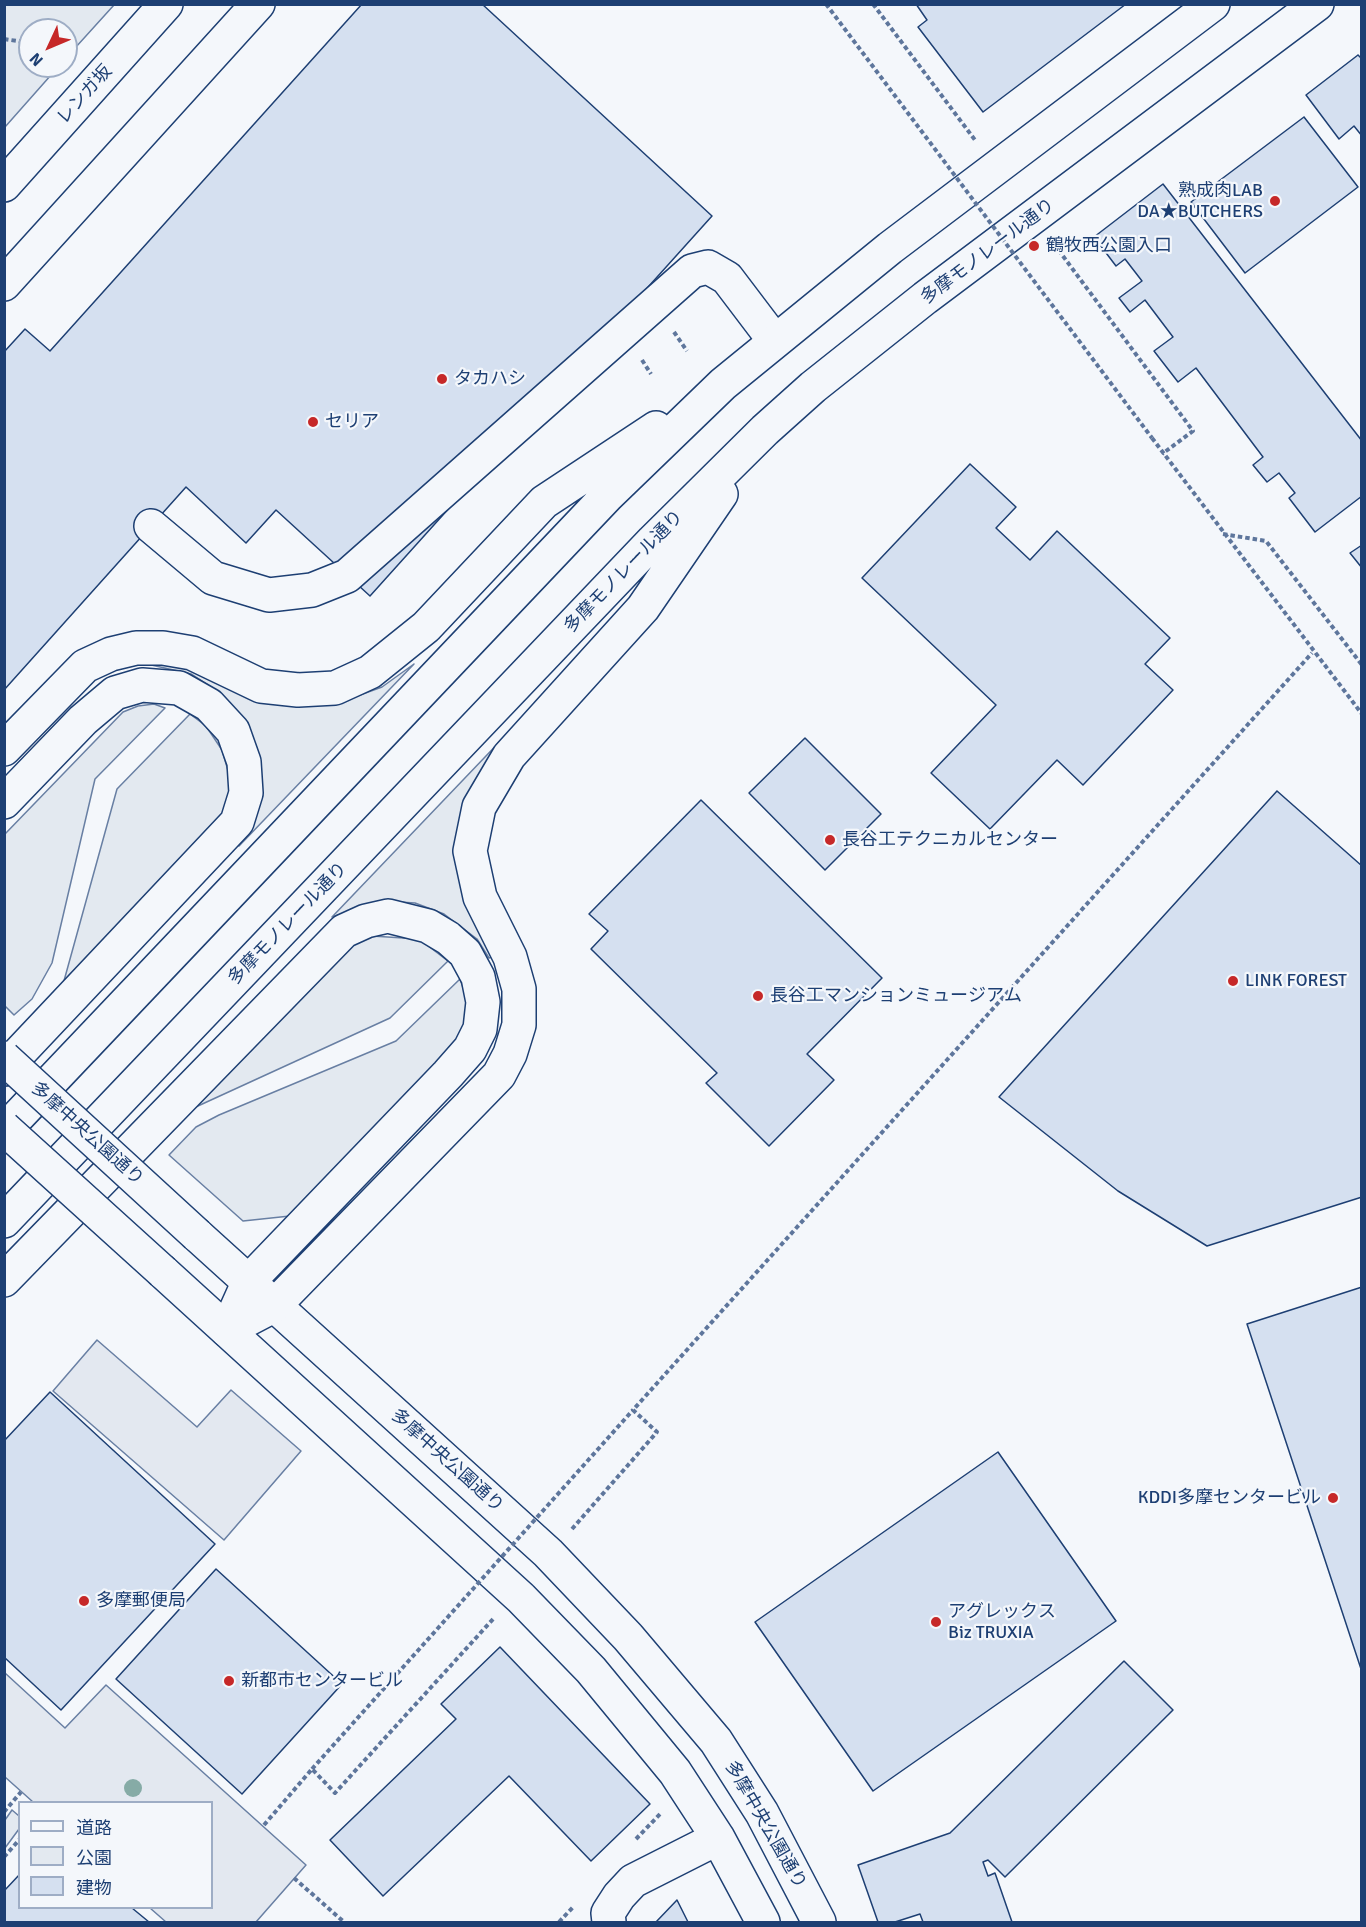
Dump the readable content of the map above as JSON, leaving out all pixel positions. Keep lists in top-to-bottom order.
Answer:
{
  "streets": {
    "main road": ["レンガ坂", "多摩モノレール通り", "多摩中央公園通り"]
  },
  "places": [
    "熟成肉LAB DA★BUTCHERS",
    "鶴牧西公園入口",
    "タカハシ",
    "セリア",
    "長谷工テクニカルセンター",
    "LINK FOREST",
    "長谷工マンションミュージアム",
    "KDDI多摩センタービル",
    "多摩郵便局",
    "アグレックス Biz TRUXIA",
    "新都市センタービル"
  ],
  "legend": ["道路", "公園", "建物"],
  "north": "bottom left"
}
